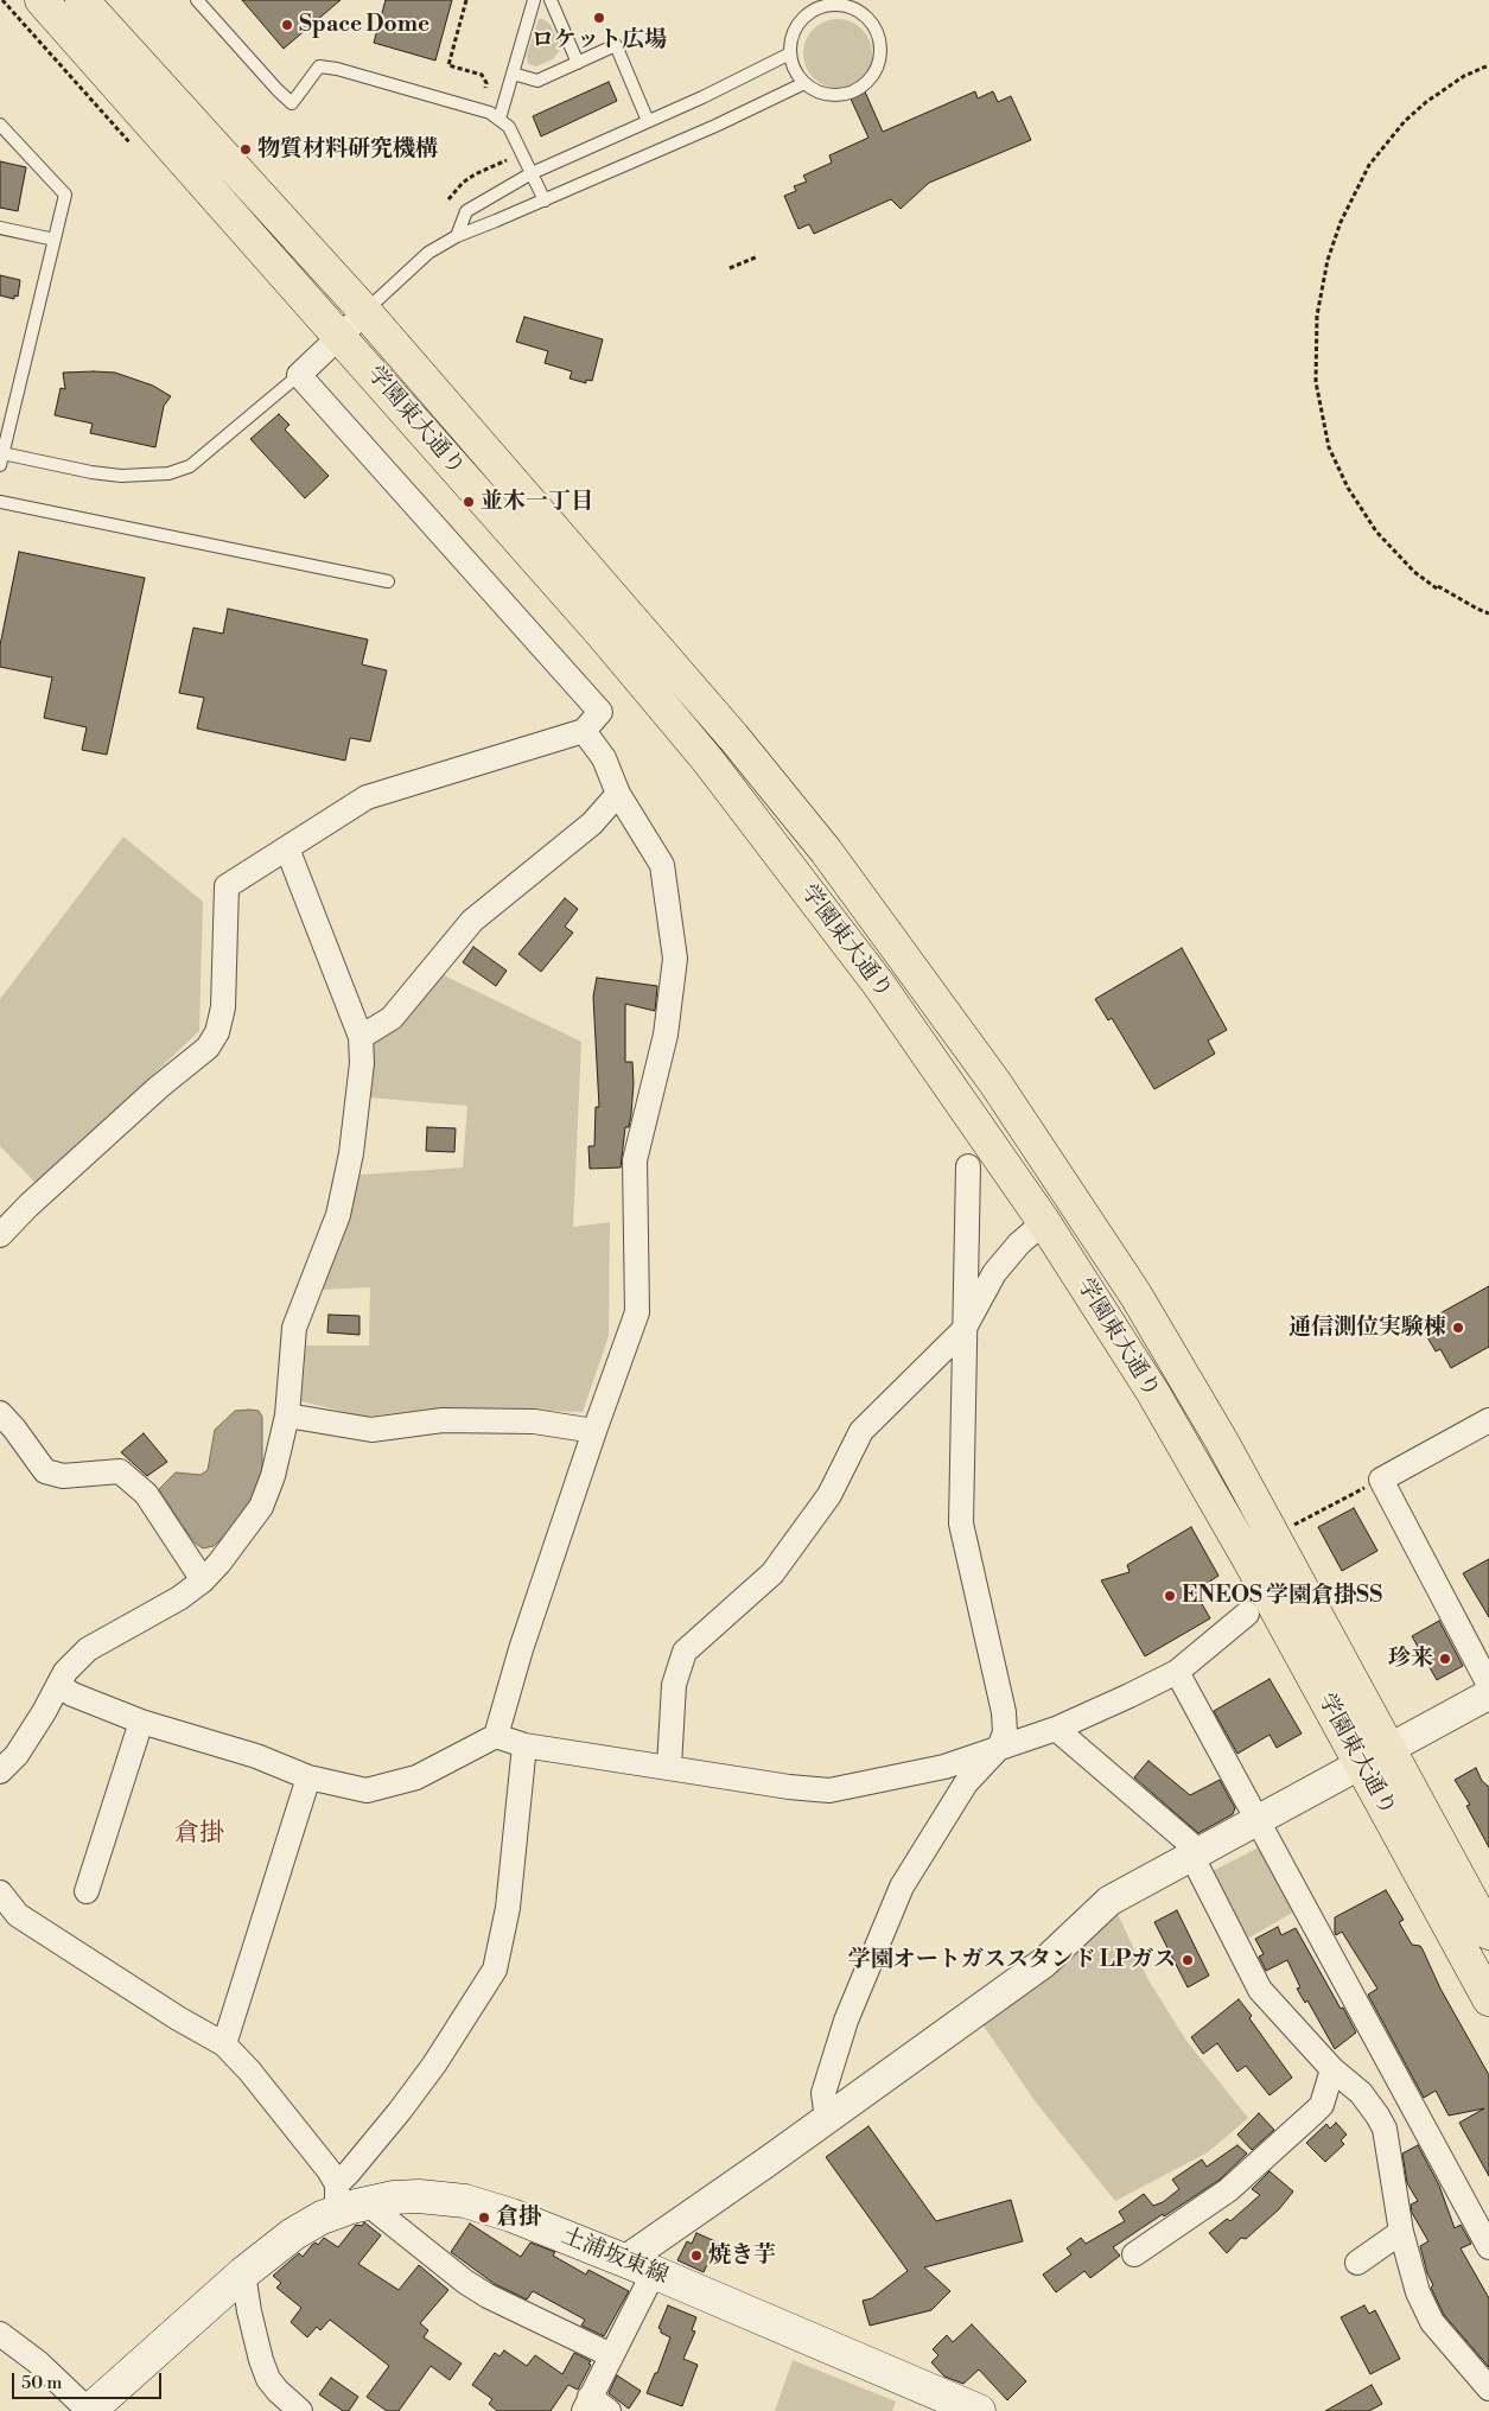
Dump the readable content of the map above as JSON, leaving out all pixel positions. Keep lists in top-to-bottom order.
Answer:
{
  "streets": {
    "main road": ["学園東大通り", "土浦坂東線"]
  },
  "districts": ["倉掛"],
  "places": [
    "ロケット広場",
    "Space Dome",
    "物質材料研究機構",
    "並木一丁目",
    "通信測位実験棟",
    "ENEOS 学園倉掛SS",
    "珍来",
    "学園オートガススタンド LPガス",
    "倉掛",
    "焼き芋"
  ],
  "scale_bar": "50 m"
}
